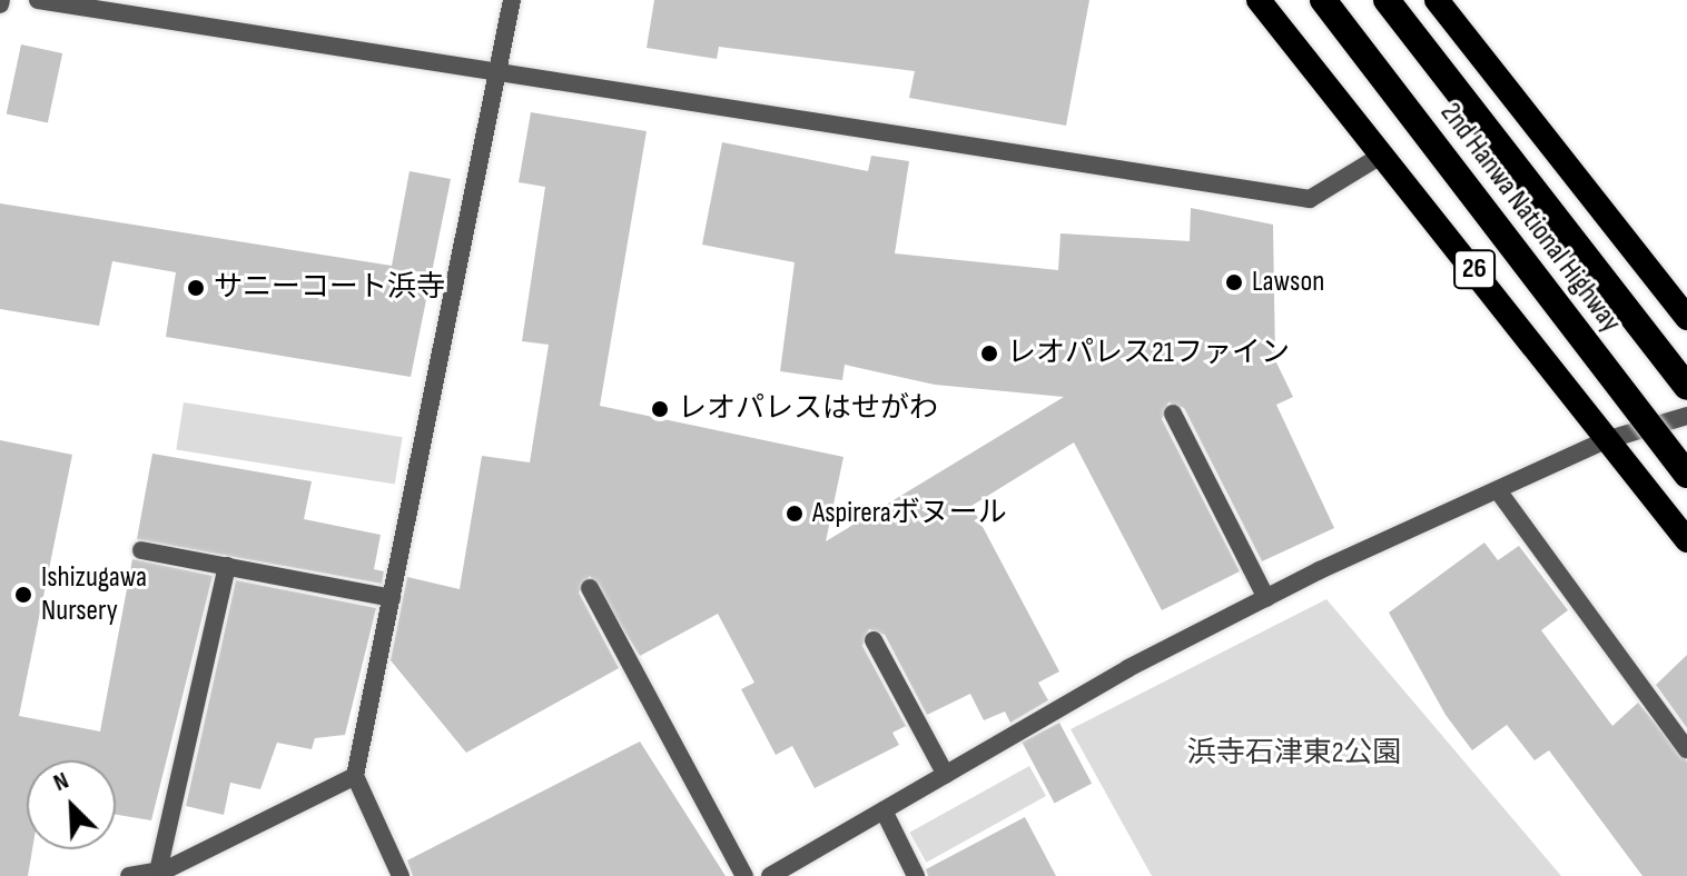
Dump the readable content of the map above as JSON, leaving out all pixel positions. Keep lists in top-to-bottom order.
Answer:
{
  "streets": {
    "highway": ["2nd Hanwa National Highway", "26"]
  },
  "parks": ["浜寺石津東2公園"],
  "places": [
    "Lawson",
    "サニーコート浜寺",
    "レオパレス21ファイン",
    "レオパレスはせがわ",
    "Aspireraボヌール",
    "Ishizugawa Nursery"
  ],
  "north": "top left"
}
